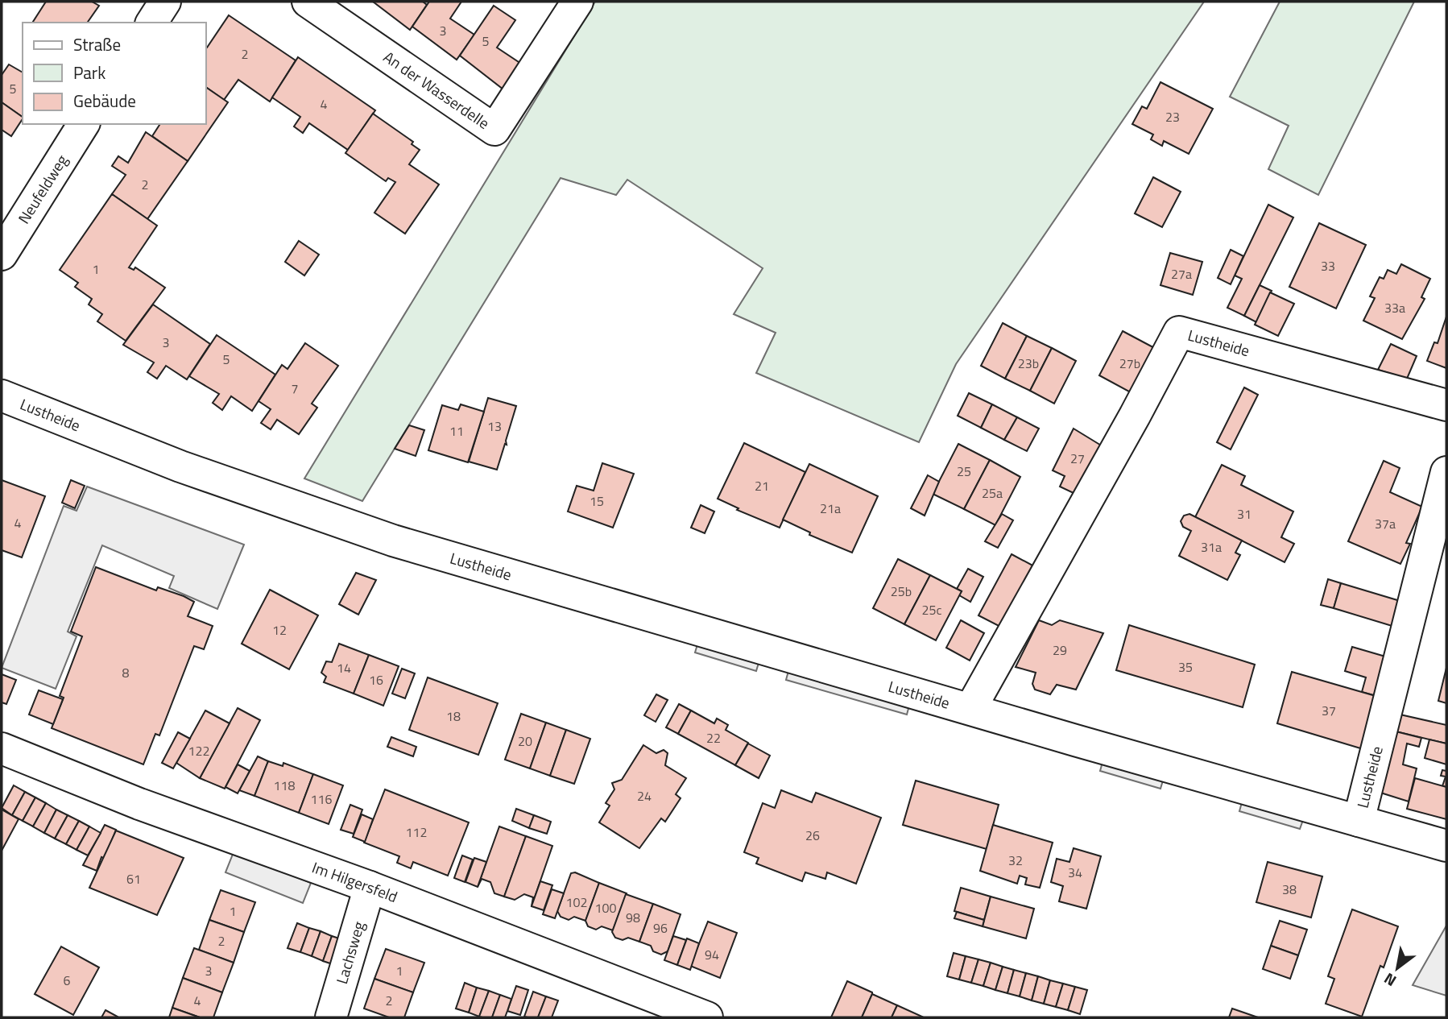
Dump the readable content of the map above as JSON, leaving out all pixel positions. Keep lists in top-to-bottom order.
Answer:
{
  "streets": {
    "street": [
      "An der Wasserdelle",
      "Neufeldweg",
      "Lustheide",
      "Im Hilgersfeld",
      "Lachsweg"
    ]
  },
  "crossings": [
    ["Im Hilgersfeld", "Lachsweg"]
  ],
  "house_numbers": [
    "3",
    "5",
    "2",
    "5",
    "4",
    "23",
    "2",
    "33",
    "1",
    "27a",
    "33a",
    "3",
    "5",
    "23b",
    "27b",
    "7",
    "13",
    "11",
    "27",
    "25",
    "21",
    "25a",
    "15",
    "21a",
    "31",
    "4",
    "37a",
    "31a",
    "25b",
    "25c",
    "12",
    "29",
    "35",
    "14",
    "8",
    "16",
    "37",
    "18",
    "22",
    "20",
    "122",
    "118",
    "24",
    "116",
    "112",
    "26",
    "32",
    "34",
    "61",
    "38",
    "102",
    "100",
    "1",
    "98",
    "96",
    "2",
    "94",
    "3",
    "1",
    "6",
    "4",
    "2"
  ],
  "legend": ["Straße", "Park", "Gebäude"],
  "north": "bottom left"
}
